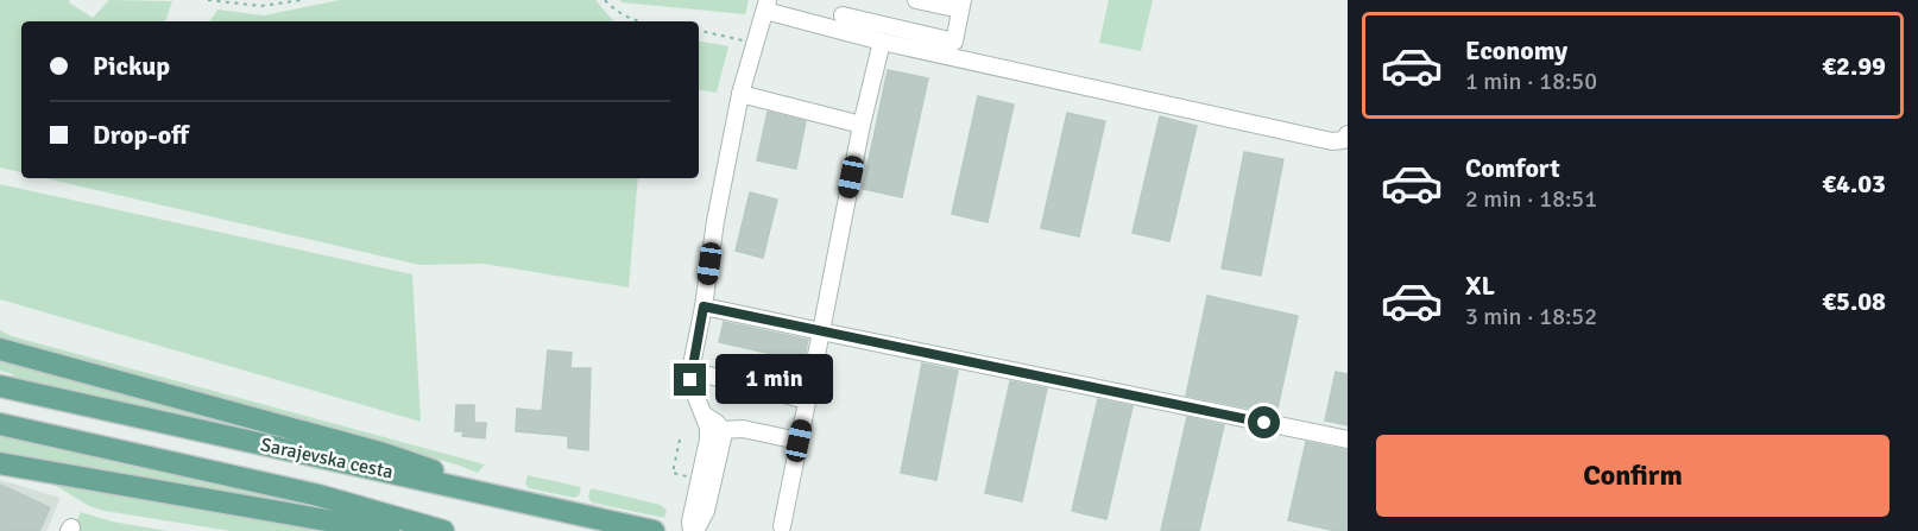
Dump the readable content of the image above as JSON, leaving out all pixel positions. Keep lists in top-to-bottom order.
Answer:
{
  "streets": {
    "main road": ["Sarajevska cesta"]
  },
  "page": {
    "list": [
      {
        "name": "Economy",
        "note": "1 min · 18:50",
        "value": "€2.99"
      },
      {
        "name": "Comfort",
        "note": "2 min · 18:51",
        "value": "€4.03"
      },
      {
        "name": "XL",
        "note": "3 min · 18:52",
        "value": "€5.08"
      }
    ],
    "banner": ["Pickup", "Drop-off"],
    "bubble": "1 min",
    "buttons": "Confirm"
  }
}
